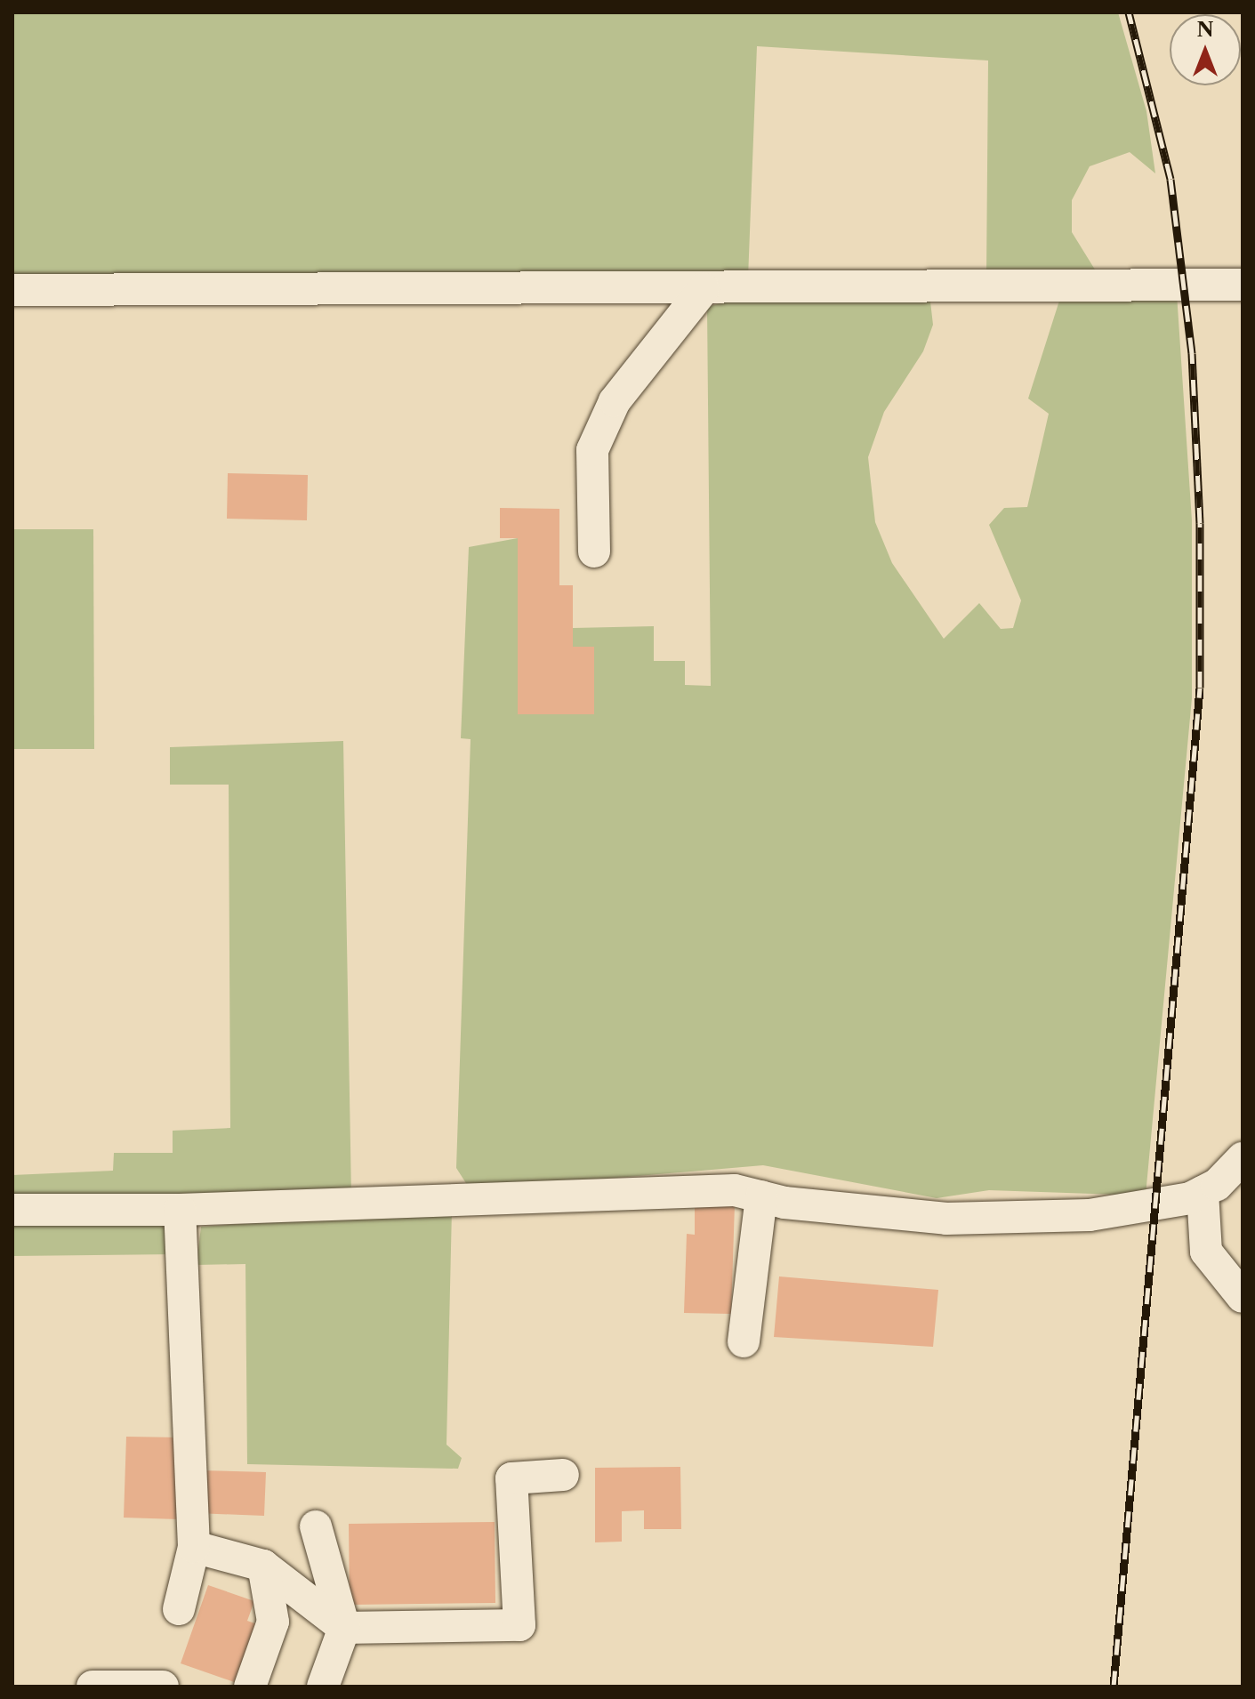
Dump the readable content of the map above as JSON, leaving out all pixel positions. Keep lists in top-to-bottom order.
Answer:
{
  "north": "top"
}
